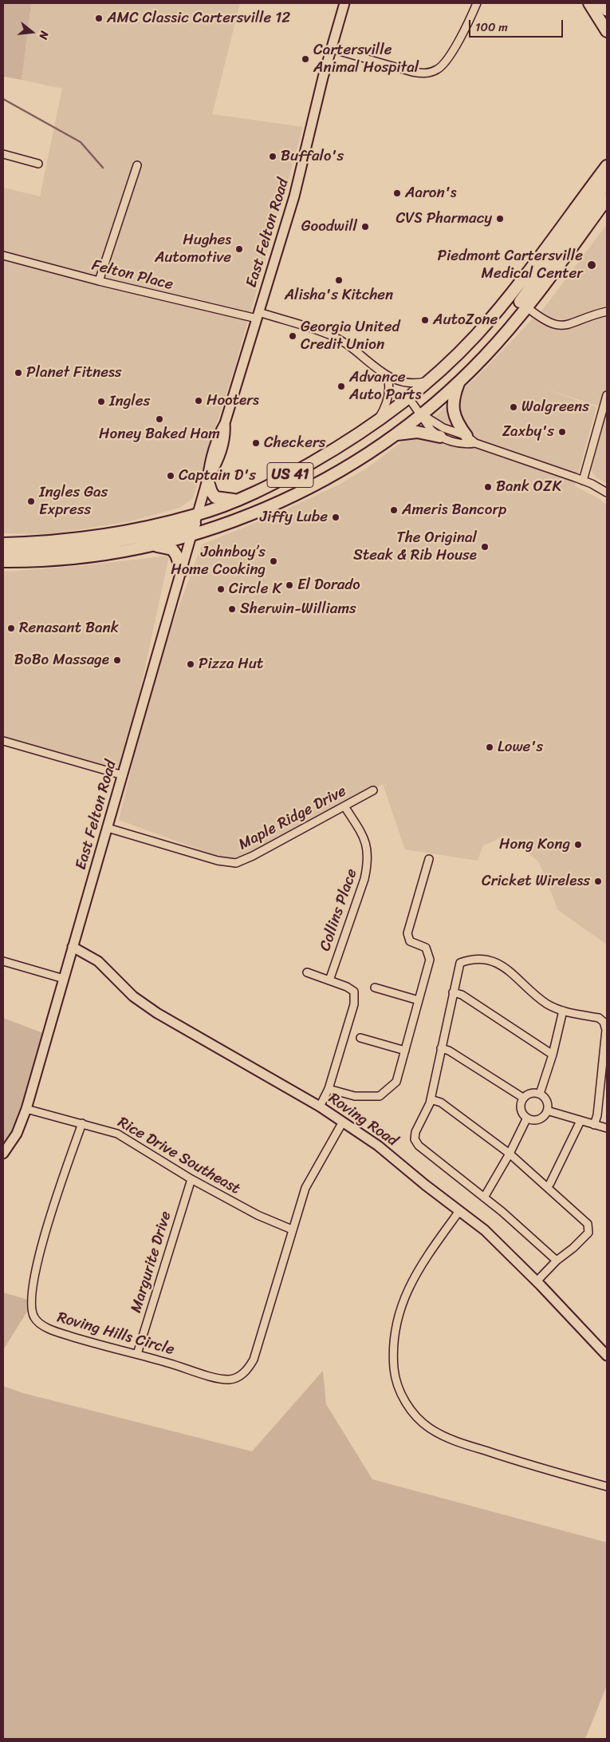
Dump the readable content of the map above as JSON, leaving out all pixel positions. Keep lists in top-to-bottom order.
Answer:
{
  "streets": {
    "main road": ["US 41"],
    "street": [
      "East Felton Road",
      "Felton Place",
      "Maple Ridge Drive",
      "Collins Place",
      "Roving Road",
      "Rice Drive Southeast",
      "Margurite Drive",
      "Roving Hills Circle"
    ]
  },
  "crossings": [
    ["East Felton Road", "Felton Place"],
    ["East Felton Road", "US 41"],
    ["East Felton Road", "Maple Ridge Drive"],
    ["East Felton Road", "Roving Road"],
    ["East Felton Road", "Rice Drive Southeast"],
    ["Felton Place", "US 41"],
    ["Maple Ridge Drive", "Collins Place"],
    ["Roving Road", "Roving Hills Circle"],
    ["Rice Drive Southeast", "Margurite Drive"],
    ["Rice Drive Southeast", "Roving Hills Circle"],
    ["Margurite Drive", "Roving Hills Circle"]
  ],
  "places": [
    "AMC Classic Cartersville 12",
    "Cartersville Animal Hospital",
    "Buffalo's",
    "Aaron's",
    "CVS Pharmacy",
    "Goodwill",
    "Hughes Automotive",
    "Piedmont Cartersville Medical Center",
    "Alisha's Kitchen",
    "AutoZone",
    "Georgia United Credit Union",
    "Planet Fitness",
    "Advance Auto Parts",
    "Hooters",
    "Ingles",
    "Walgreens",
    "Honey Baked Ham",
    "Zaxby's",
    "Checkers",
    "Captain D's",
    "Bank OZK",
    "Ingles Gas Express",
    "Ameris Bancorp",
    "Jiffy Lube",
    "The Original Steak & Rib House",
    "Johnboy’s Home Cooking",
    "El Dorado",
    "Circle K",
    "Sherwin-Williams",
    "Renasant Bank",
    "BoBo Massage",
    "Pizza Hut",
    "Lowe's",
    "Hong Kong",
    "Cricket Wireless"
  ],
  "scale_bar": "100 m",
  "north": "right"
}
